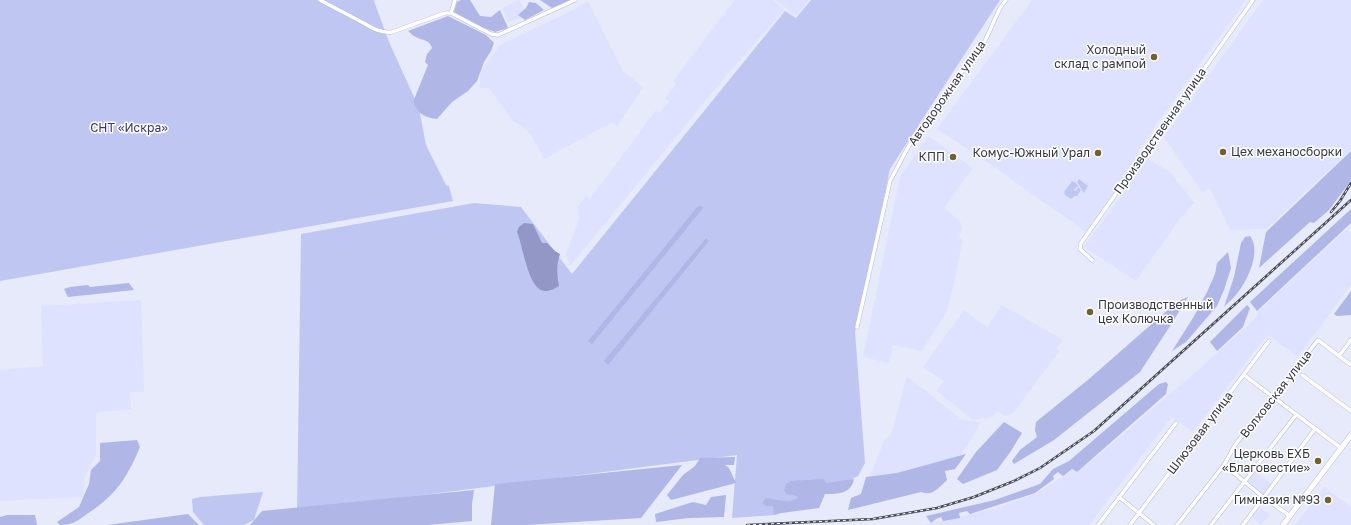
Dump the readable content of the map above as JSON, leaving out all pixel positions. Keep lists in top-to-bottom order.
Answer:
{
  "streets": {
    "street": [
      "Автодорожная улица",
      "Производственная улица",
      "Волховская улица",
      "Шлюзовая улица"
    ]
  },
  "parks": ["СНТ «Искра»"],
  "places": [
    "Холодный склад с рампой",
    "Цех механосборки",
    "Комус-Южный Урал",
    "КПП",
    "Производственный цех Колючка",
    "Церковь ЕХБ «Благовестие»",
    "Гимназия №93"
  ]
}
